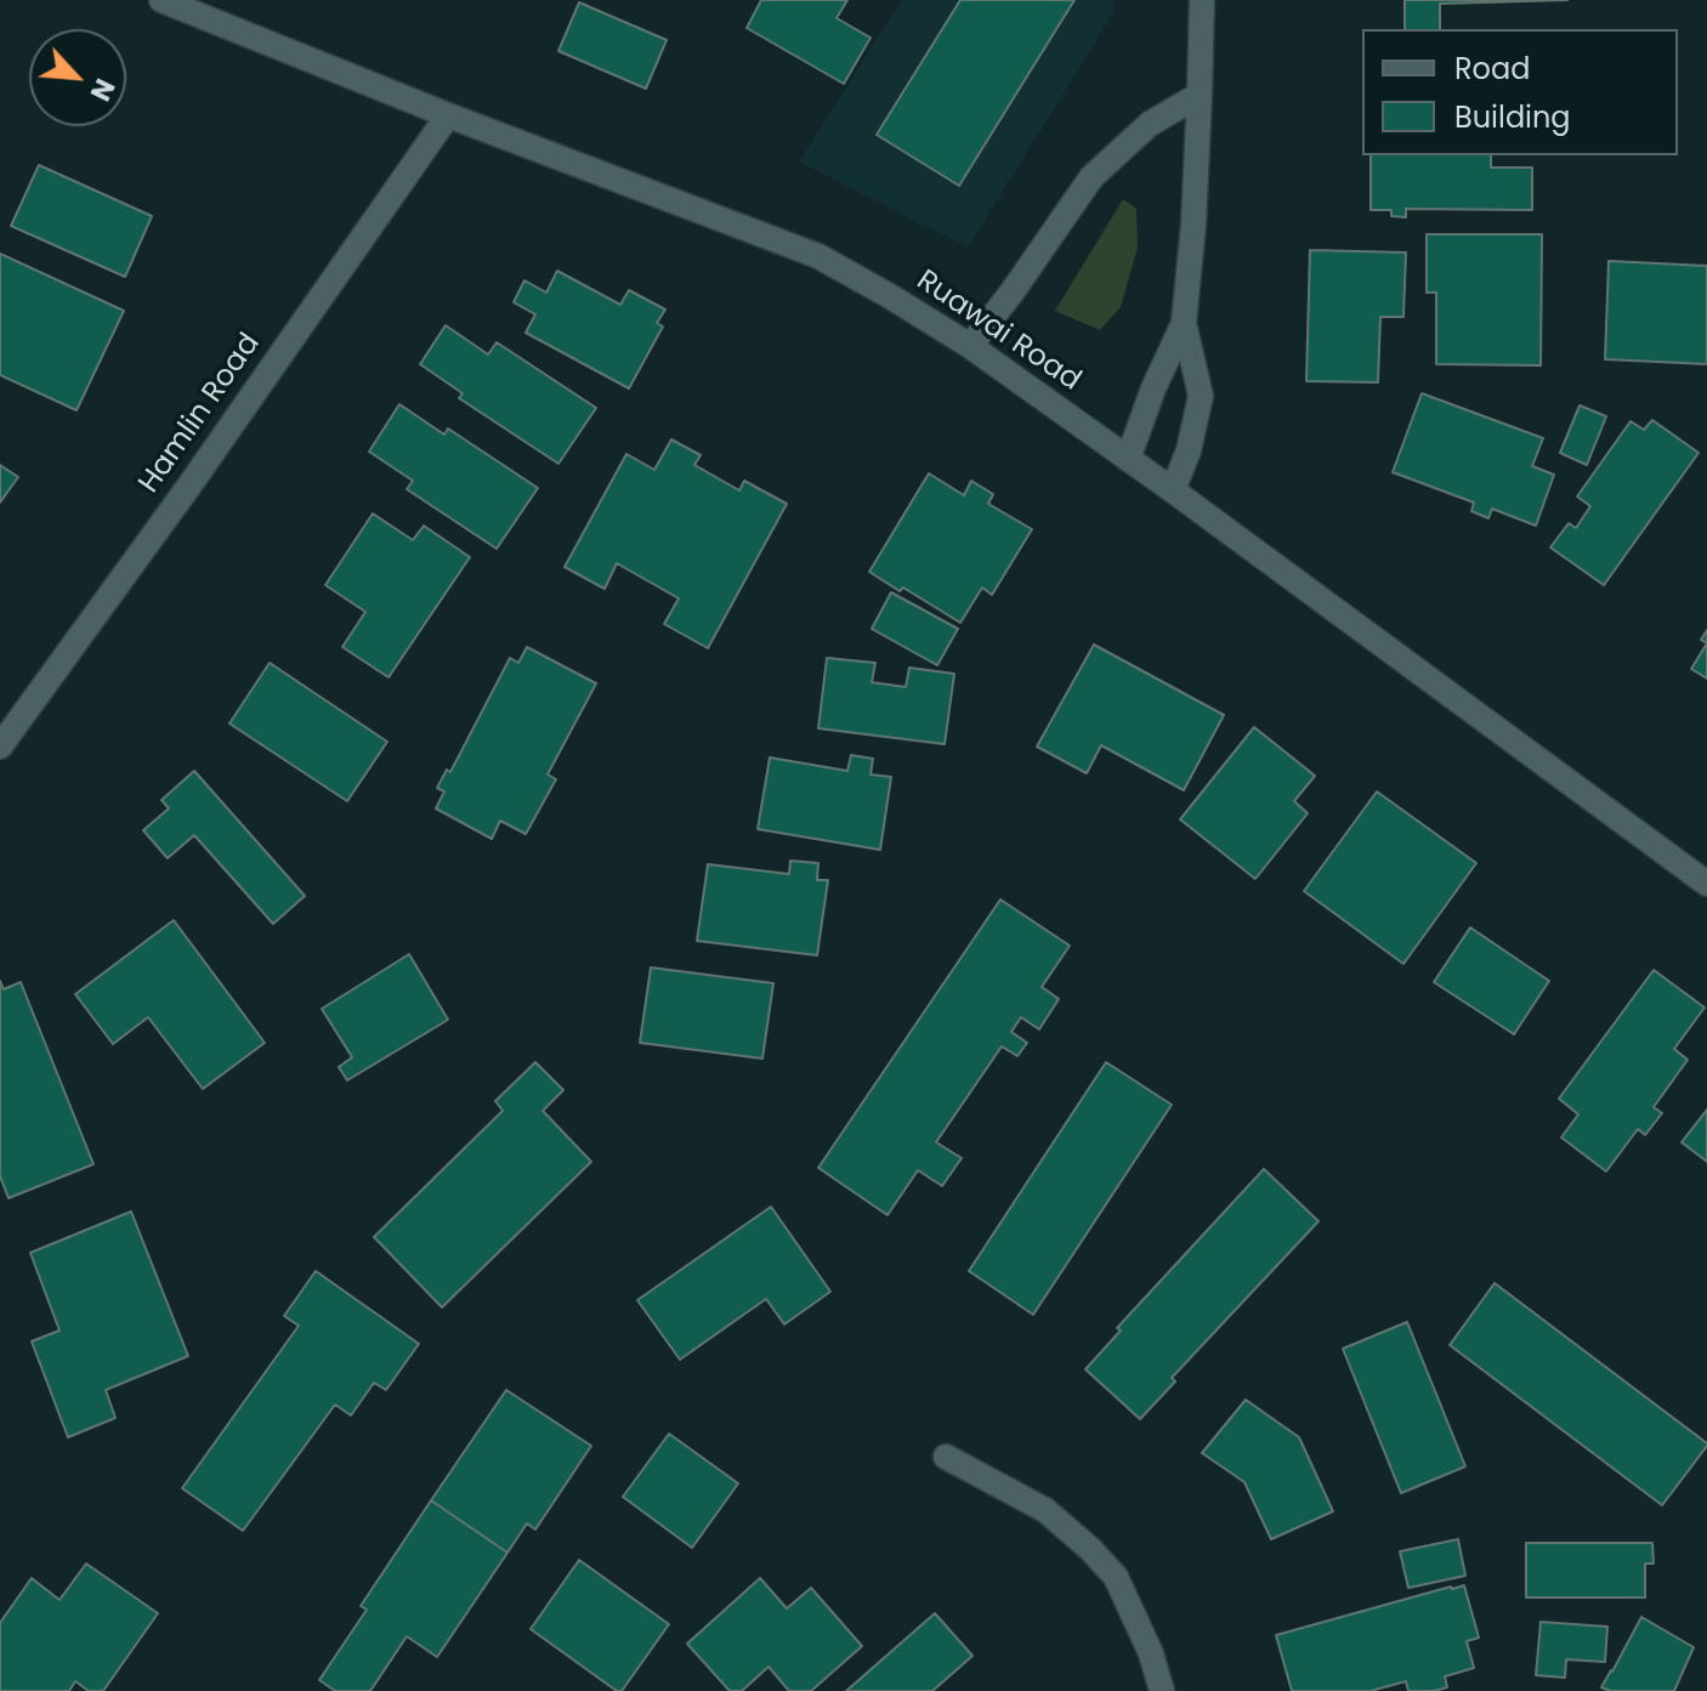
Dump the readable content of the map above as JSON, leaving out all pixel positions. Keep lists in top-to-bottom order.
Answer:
{
  "streets": {
    "street": ["Ruawai Road", "Hamlin Road"]
  },
  "crossings": [
    ["Ruawai Road", "Hamlin Road"]
  ],
  "legend": ["Road", "Building"],
  "north": "bottom right"
}
